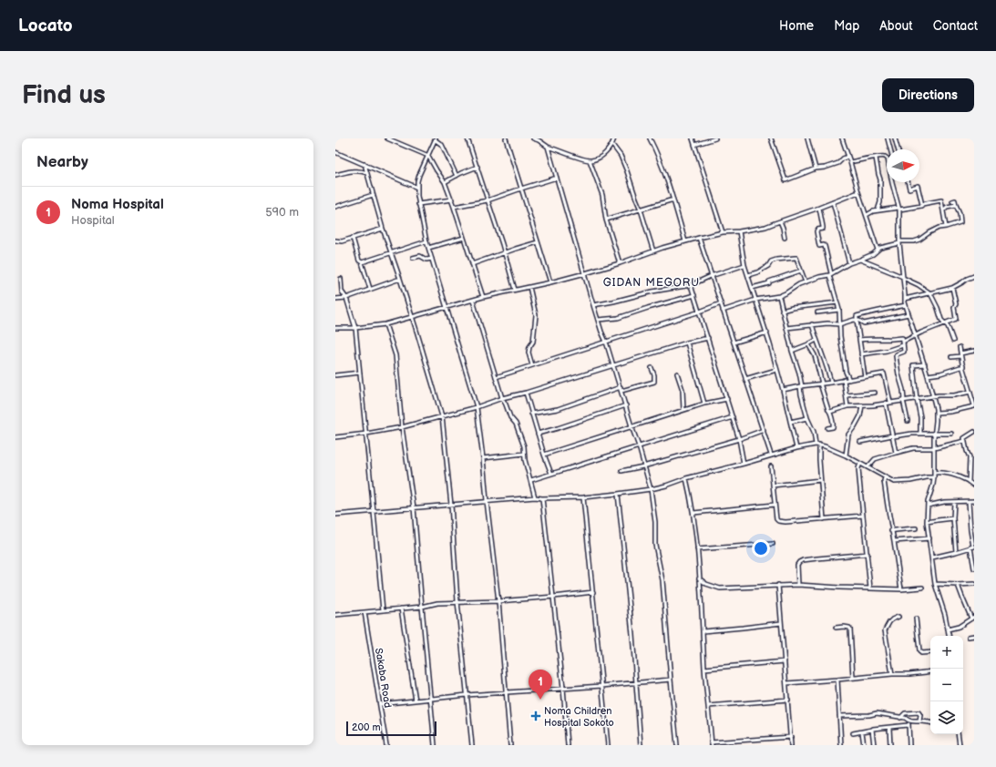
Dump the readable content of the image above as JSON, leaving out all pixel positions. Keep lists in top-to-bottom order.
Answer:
{
  "streets": {
    "street": ["Sakaba Road"]
  },
  "districts": ["GIDAN MEGORU"],
  "places": {
    "health": ["Noma Children Hospital Sokoto"]
  },
  "scale_bar": "200 m",
  "north": "right",
  "page": {
    "header": "Locato",
    "nav": [
      "Home",
      "Map",
      "About",
      "Contact"
    ],
    "buttons": "Directions",
    "title": "Find us",
    "heading": "Nearby",
    "list": [
      {
        "mark": "1",
        "name": "Noma Hospital",
        "note": "Hospital",
        "value": "590 m"
      }
    ],
    "map_buttons": ["+", "−"],
    "pins": "1",
    "scale": "200 m"
  }
}
